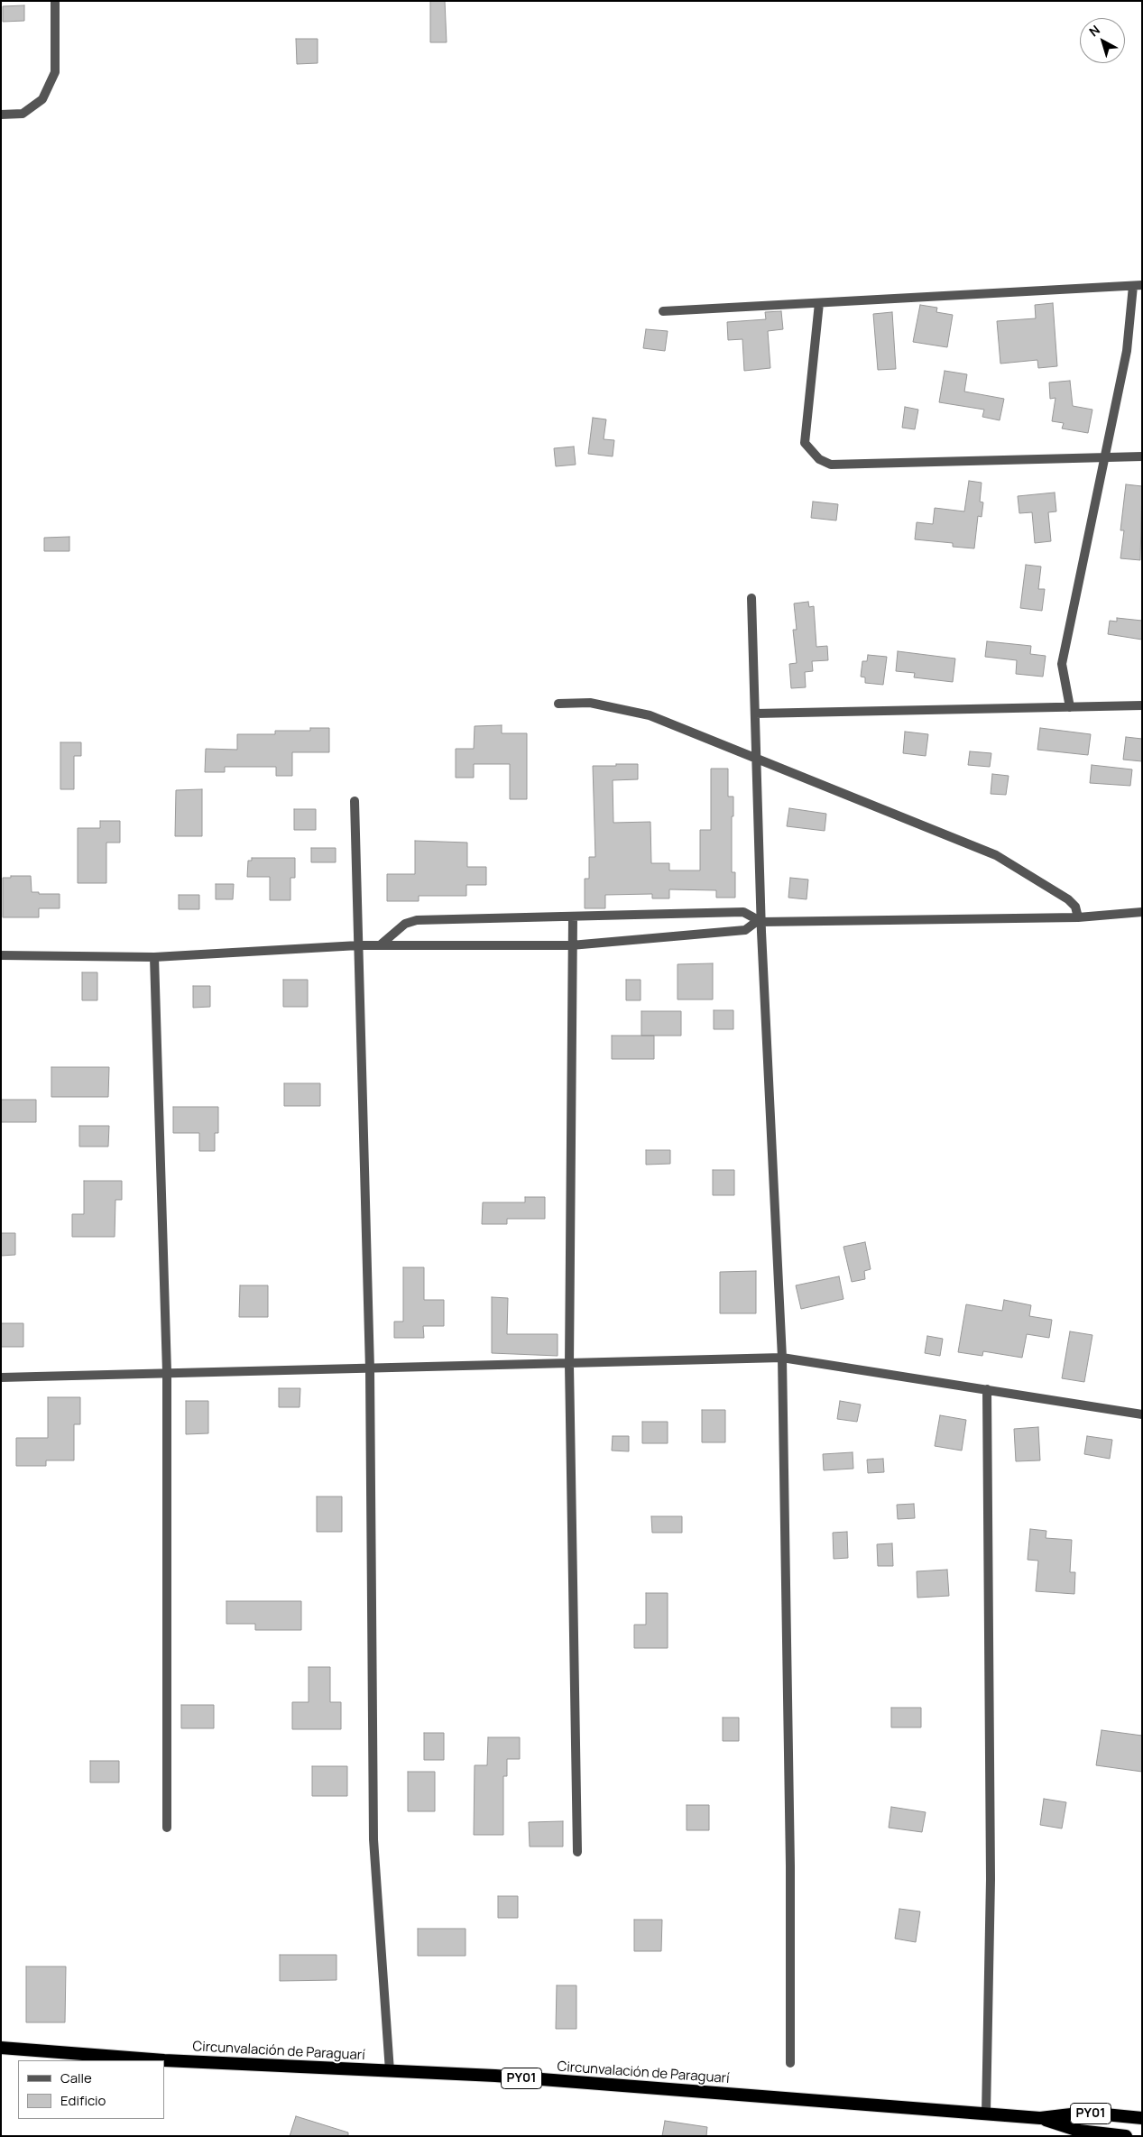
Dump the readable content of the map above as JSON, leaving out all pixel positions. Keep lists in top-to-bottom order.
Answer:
{
  "streets": {
    "highway": ["Circunvalación de Paraguarí", "PY01"]
  },
  "legend": ["Calle", "Edificio"],
  "north": "top left"
}
